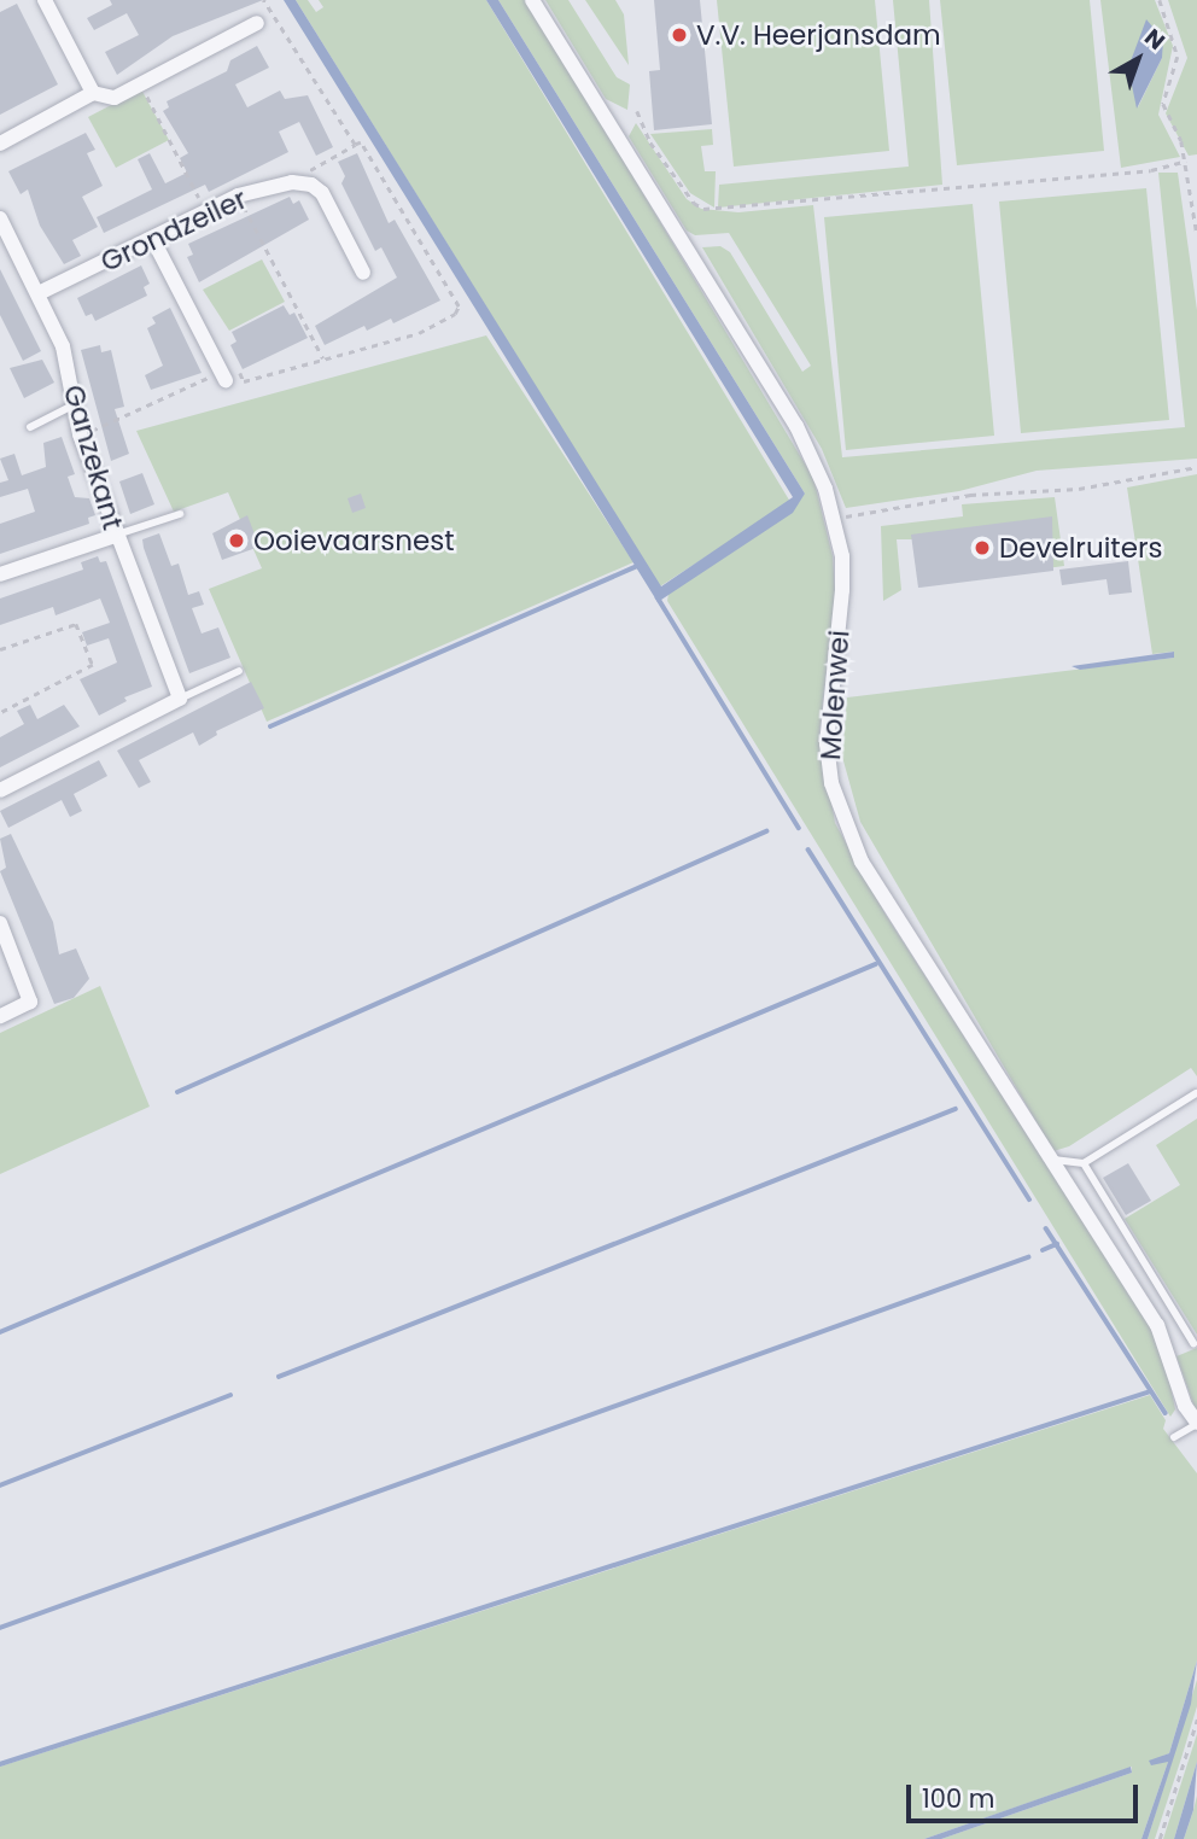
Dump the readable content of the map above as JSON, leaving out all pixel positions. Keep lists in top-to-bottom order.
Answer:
{
  "streets": {
    "street": ["Grondzeiler", "Ganzekant", "Molenwei"]
  },
  "crossings": [
    ["Grondzeiler", "Ganzekant"]
  ],
  "places": ["V.V. Heerjansdam", "Ooievaarsnest", "Develruiters"],
  "scale_bar": "100 m",
  "north": "top right"
}
